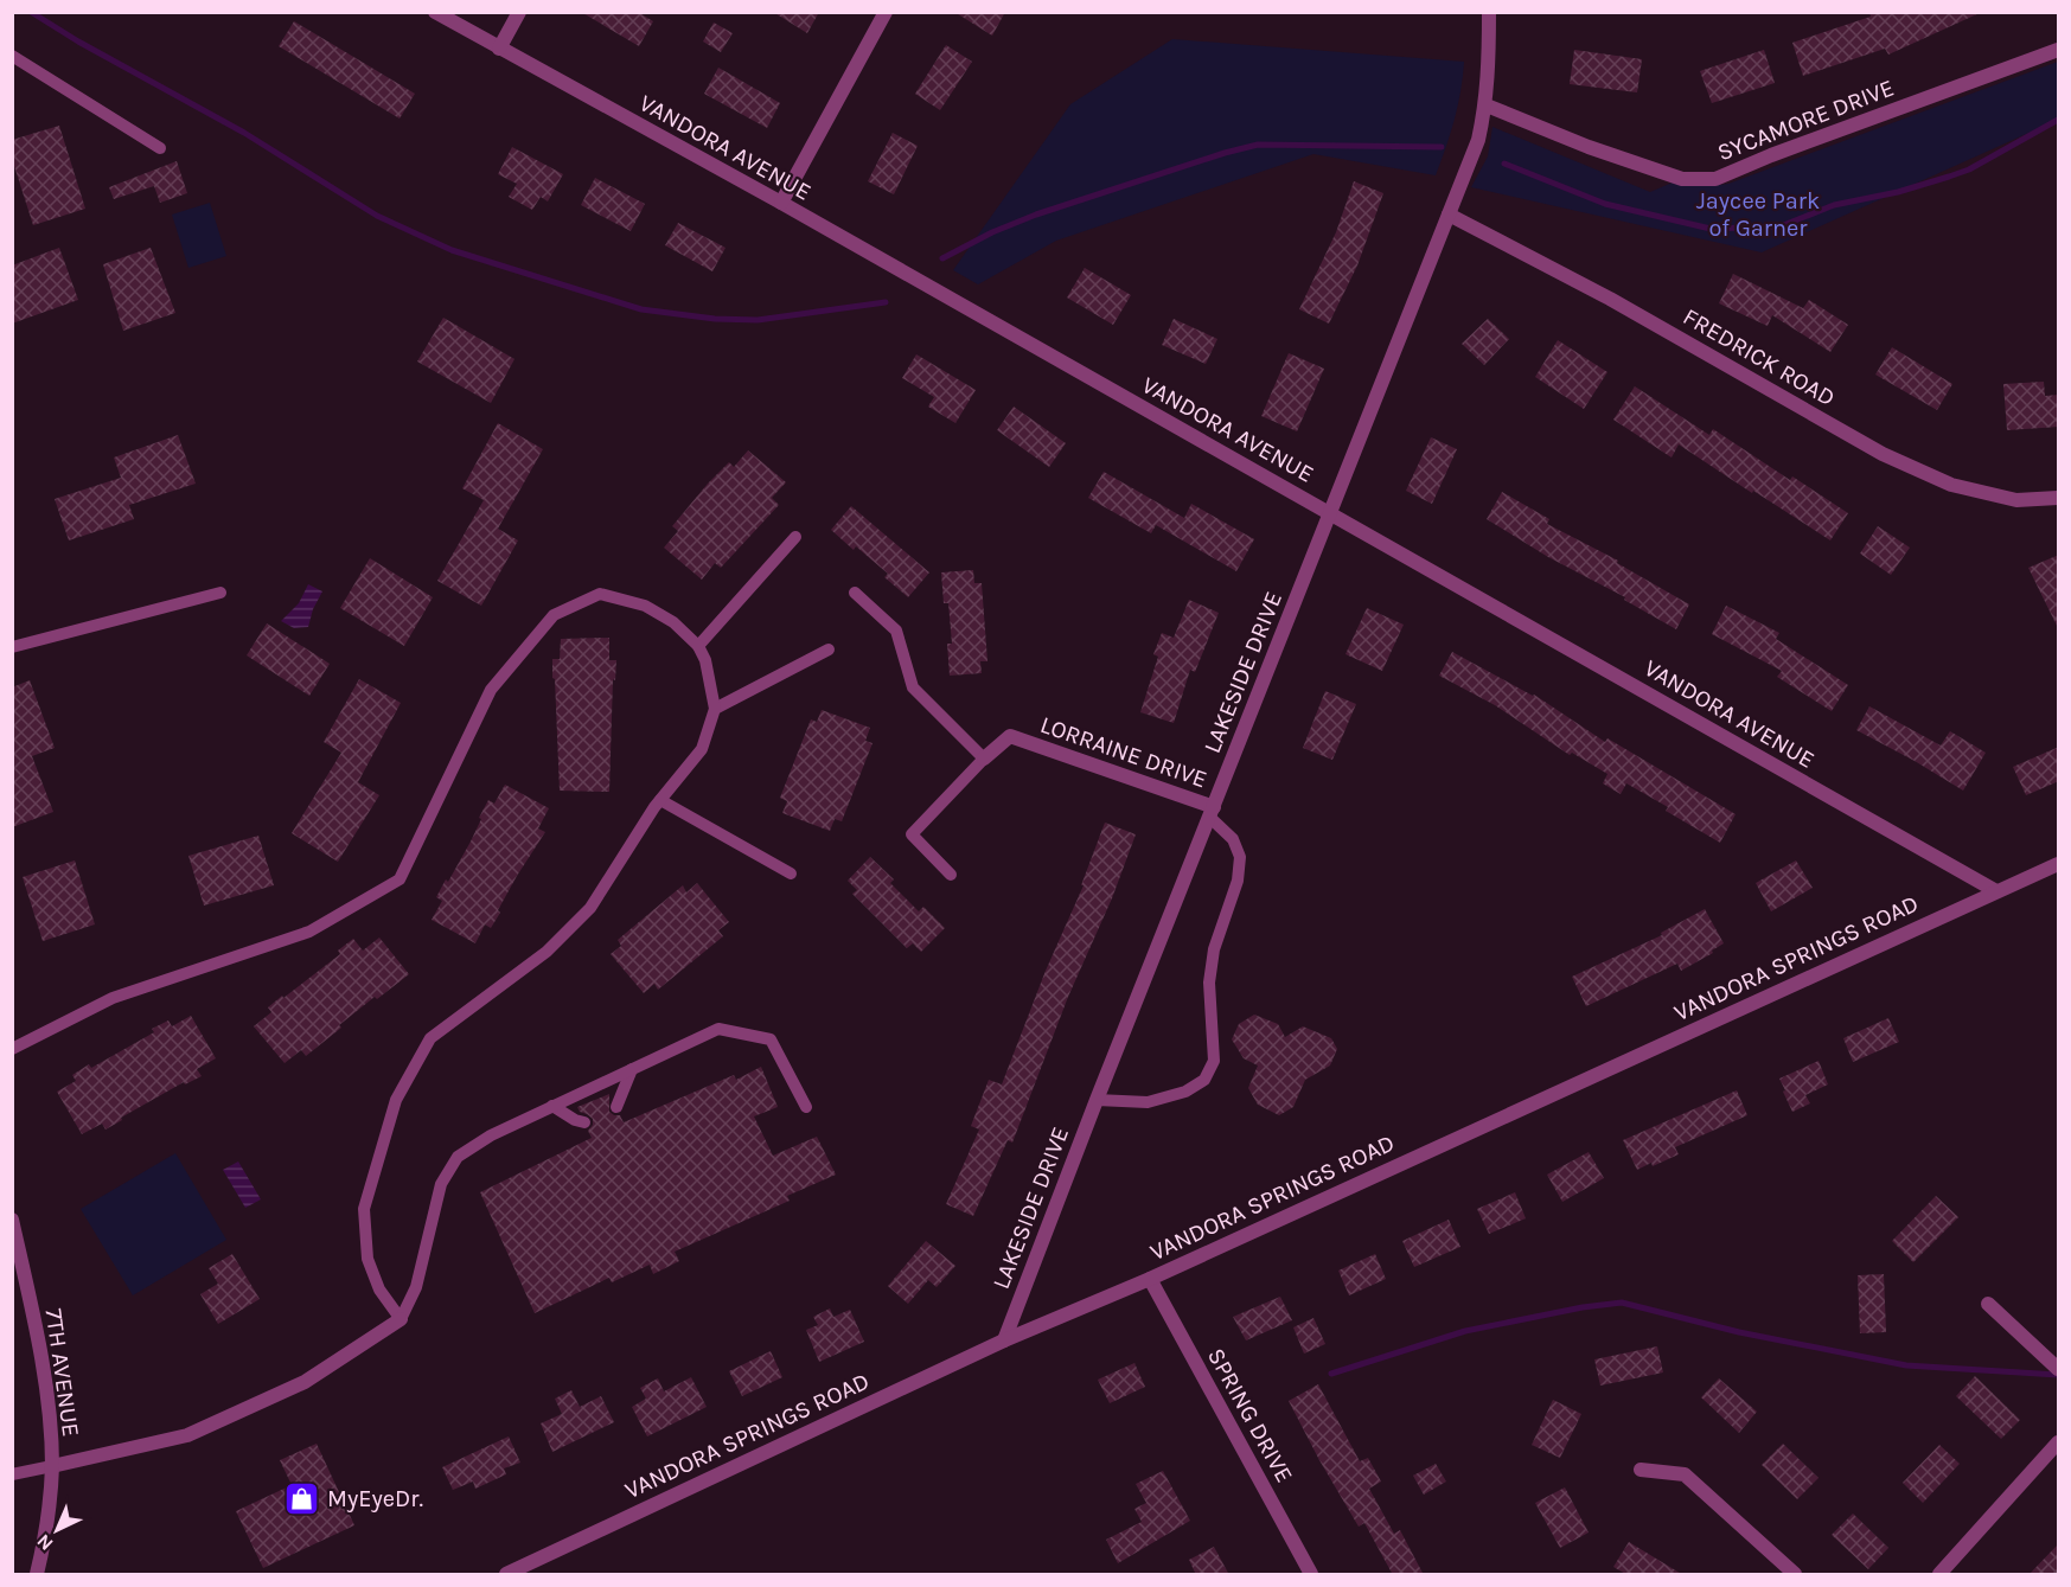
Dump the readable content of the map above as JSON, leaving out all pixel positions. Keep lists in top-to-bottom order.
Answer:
{
  "streets": {
    "street": [
      "SYCAMORE DRIVE",
      "VANDORA AVENUE",
      "FREDRICK ROAD",
      "LAKESIDE DRIVE",
      "LORRAINE DRIVE",
      "VANDORA SPRINGS ROAD",
      "7TH AVENUE",
      "SPRING DRIVE"
    ]
  },
  "crossings": [
    ["SYCAMORE DRIVE", "LAKESIDE DRIVE"],
    ["VANDORA AVENUE", "LAKESIDE DRIVE"],
    ["VANDORA AVENUE", "VANDORA SPRINGS ROAD"],
    ["FREDRICK ROAD", "LAKESIDE DRIVE"],
    ["LAKESIDE DRIVE", "LORRAINE DRIVE"],
    ["LAKESIDE DRIVE", "VANDORA SPRINGS ROAD"],
    ["VANDORA SPRINGS ROAD", "SPRING DRIVE"]
  ],
  "parks": ["Jaycee Park of Garner"],
  "places": {
    "shop": ["MyEyeDr."]
  },
  "north": "bottom left"
}
